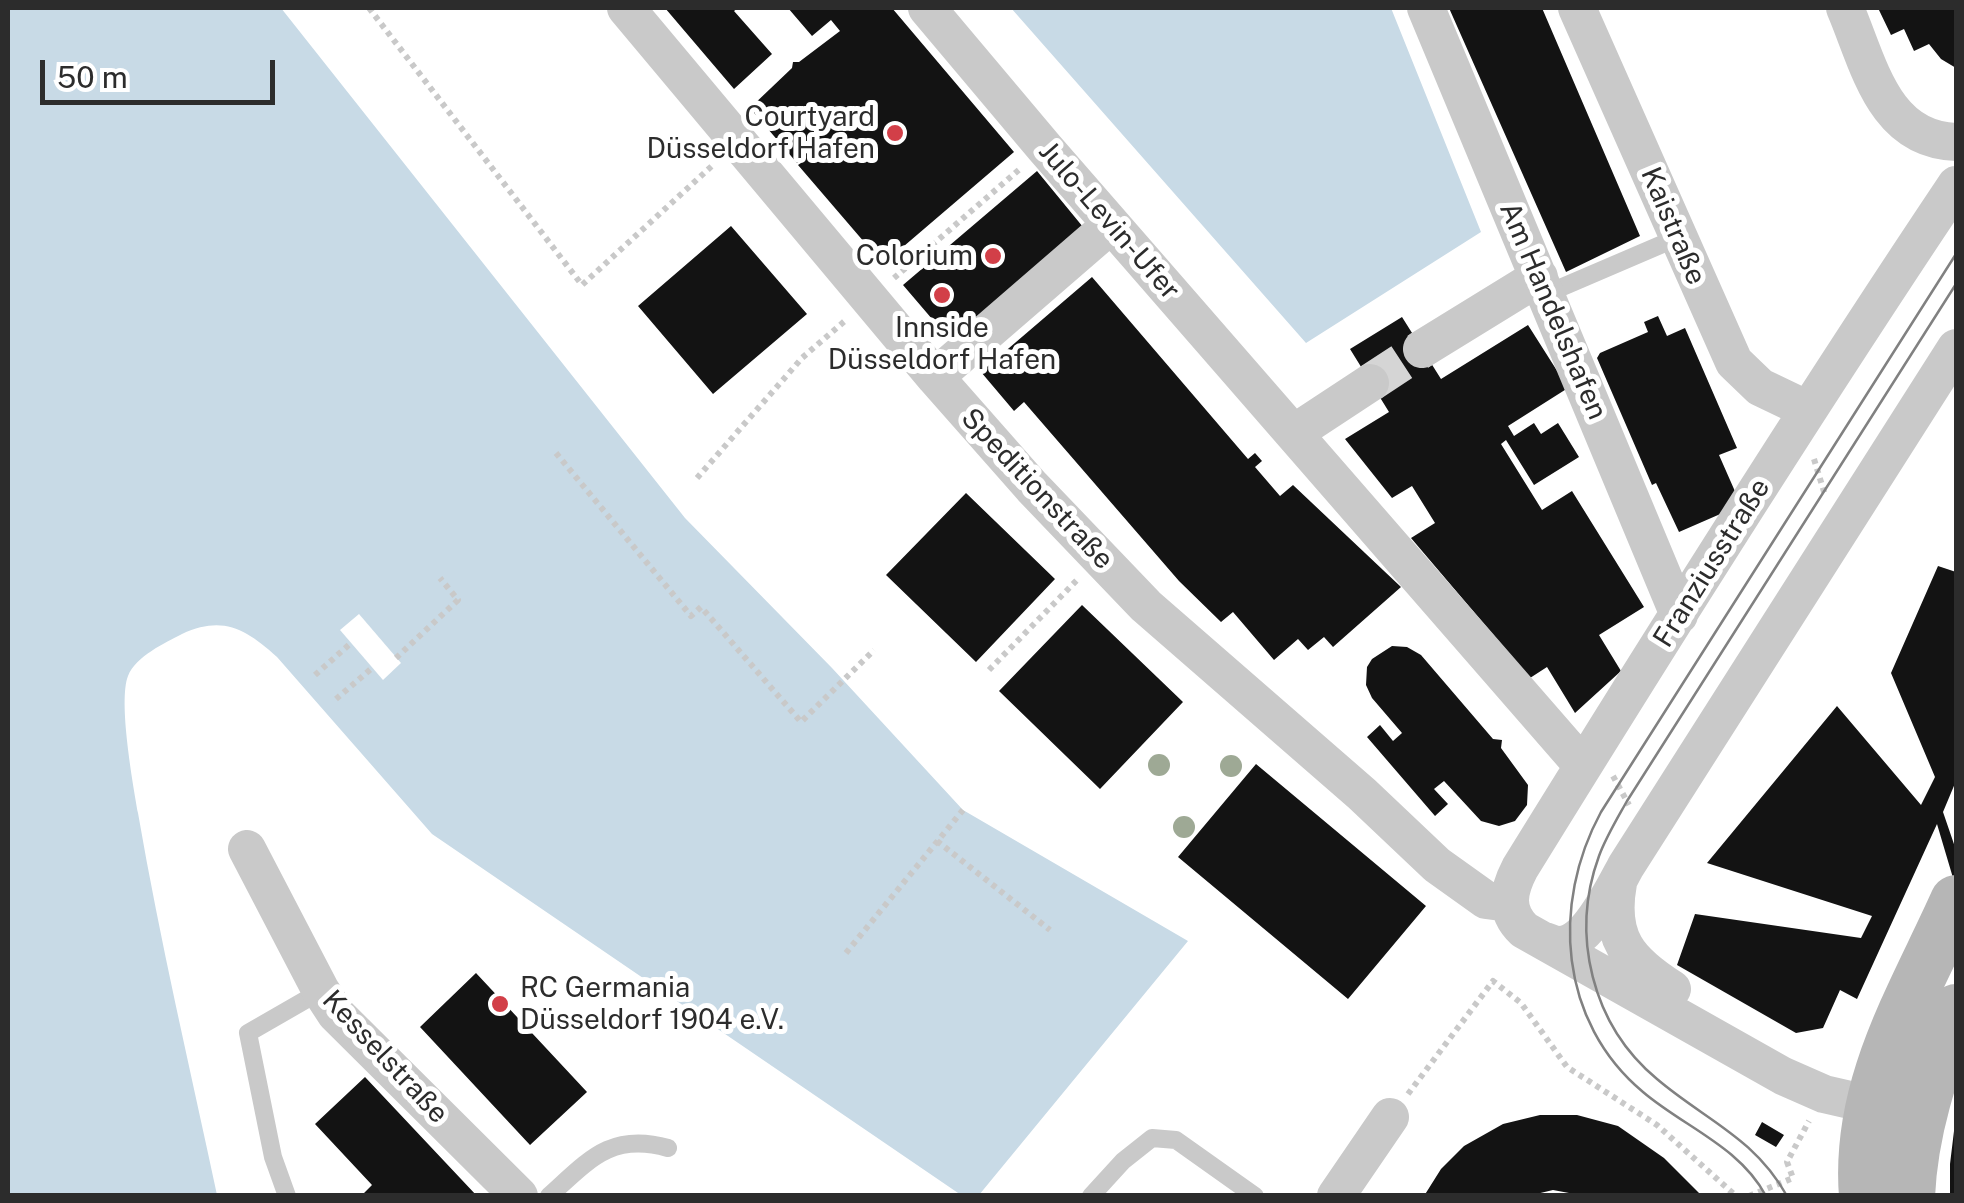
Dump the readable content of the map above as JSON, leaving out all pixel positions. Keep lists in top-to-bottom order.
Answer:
{
  "streets": {
    "street": [
      "Julo-Levin-Ufer",
      "Kaistraße",
      "Am Handelshafen",
      "Speditionstraße",
      "Franziusstraße",
      "Kesselstraße"
    ]
  },
  "crossings": [
    ["Julo-Levin-Ufer", "Franziusstraße"],
    ["Kaistraße", "Franziusstraße"],
    ["Am Handelshafen", "Franziusstraße"],
    ["Speditionstraße", "Franziusstraße"]
  ],
  "places": [
    "Courtyard Düsseldorf Hafen",
    "Colorium",
    "Innside Düsseldorf Hafen",
    "RC Germania Düsseldorf 1904 e.V."
  ],
  "scale_bar": "50 m"
}
